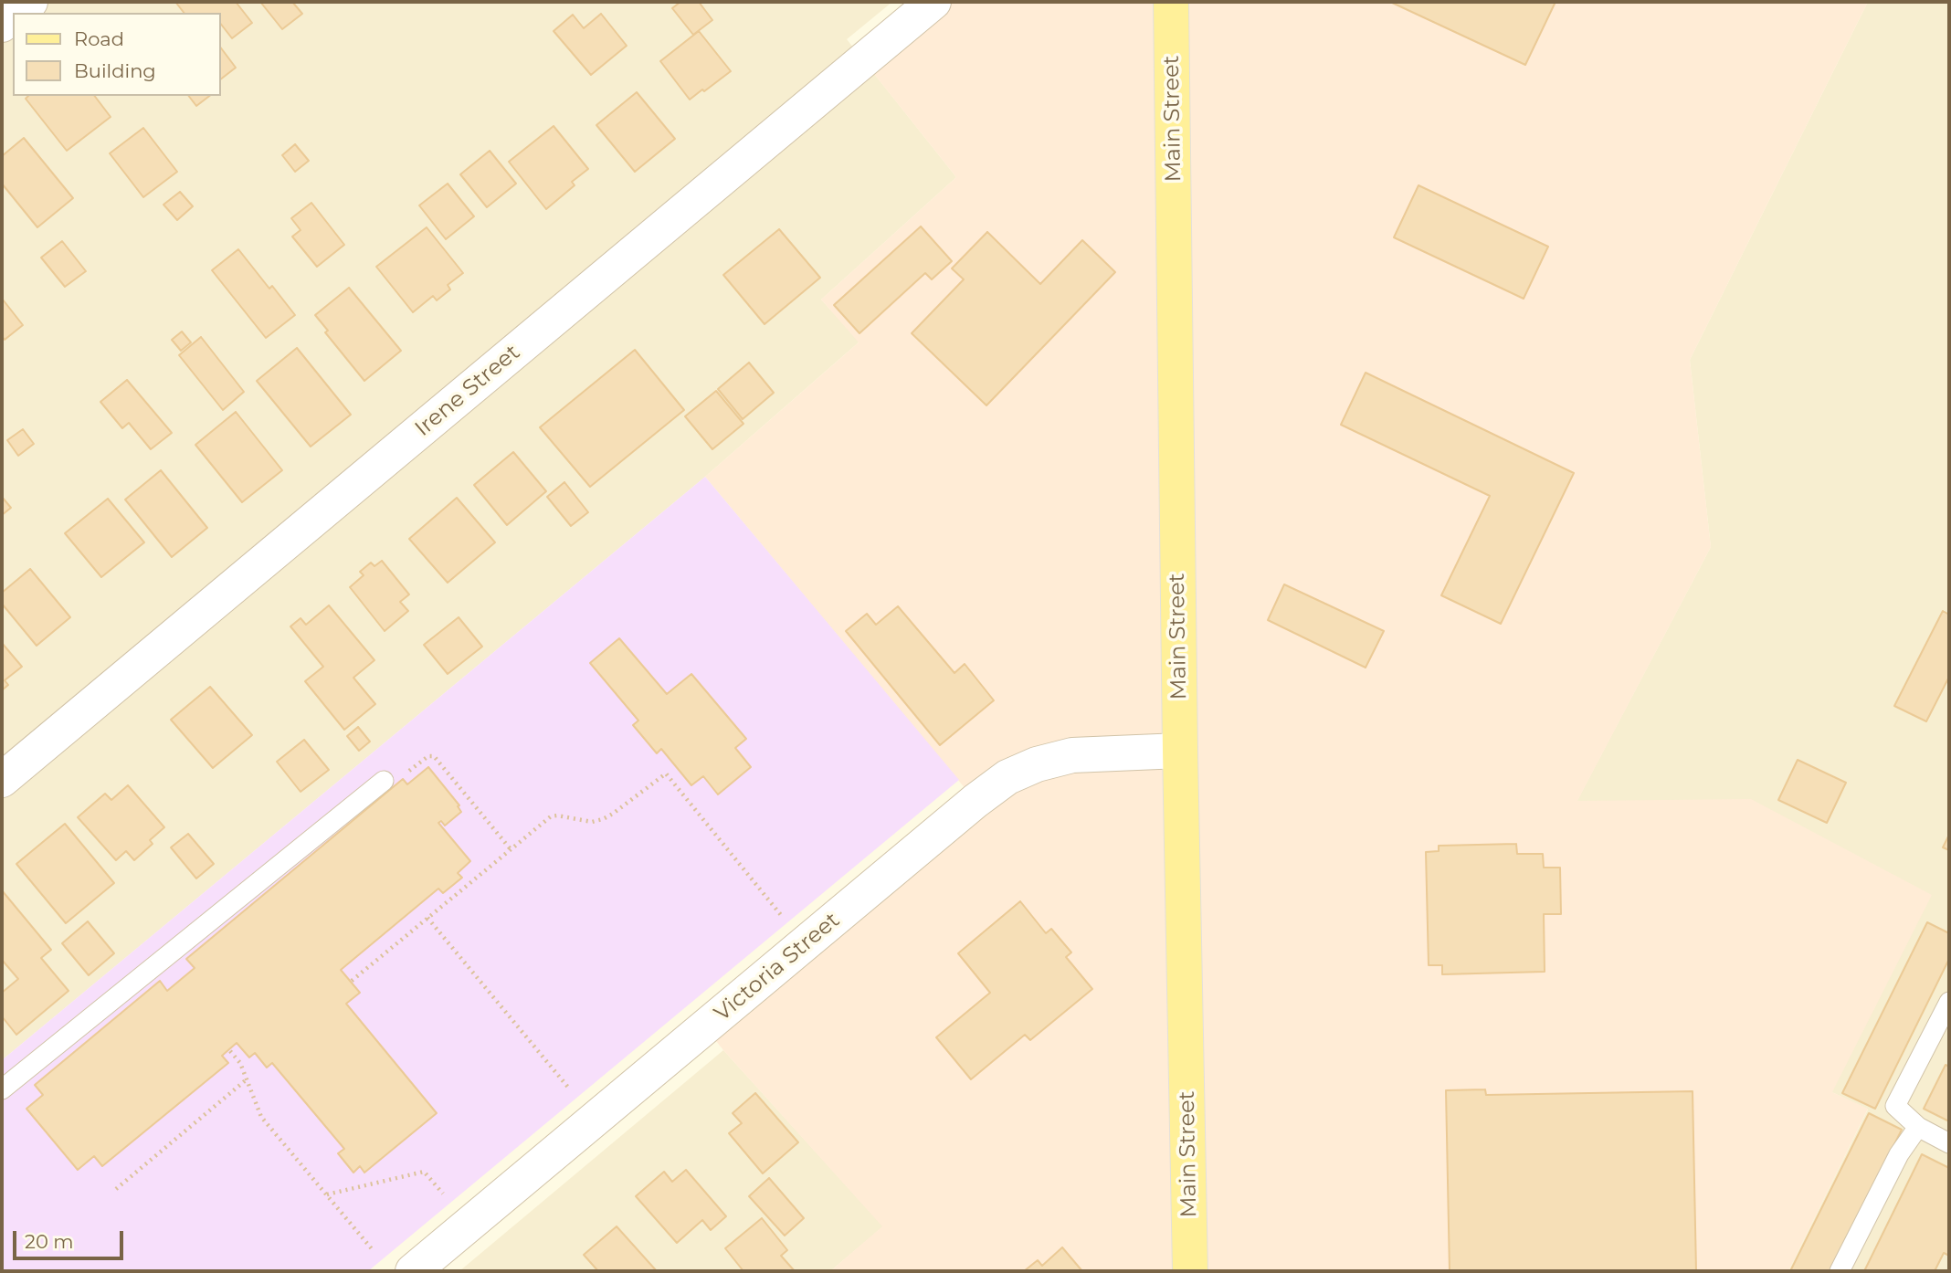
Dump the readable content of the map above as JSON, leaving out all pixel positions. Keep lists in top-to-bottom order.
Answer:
{
  "streets": {
    "main road": ["Main Street"],
    "street": ["Irene Street", "Victoria Street"]
  },
  "crossings": [
    ["Main Street", "Victoria Street"]
  ],
  "legend": ["Road", "Building"],
  "scale_bar": "20 m"
}
